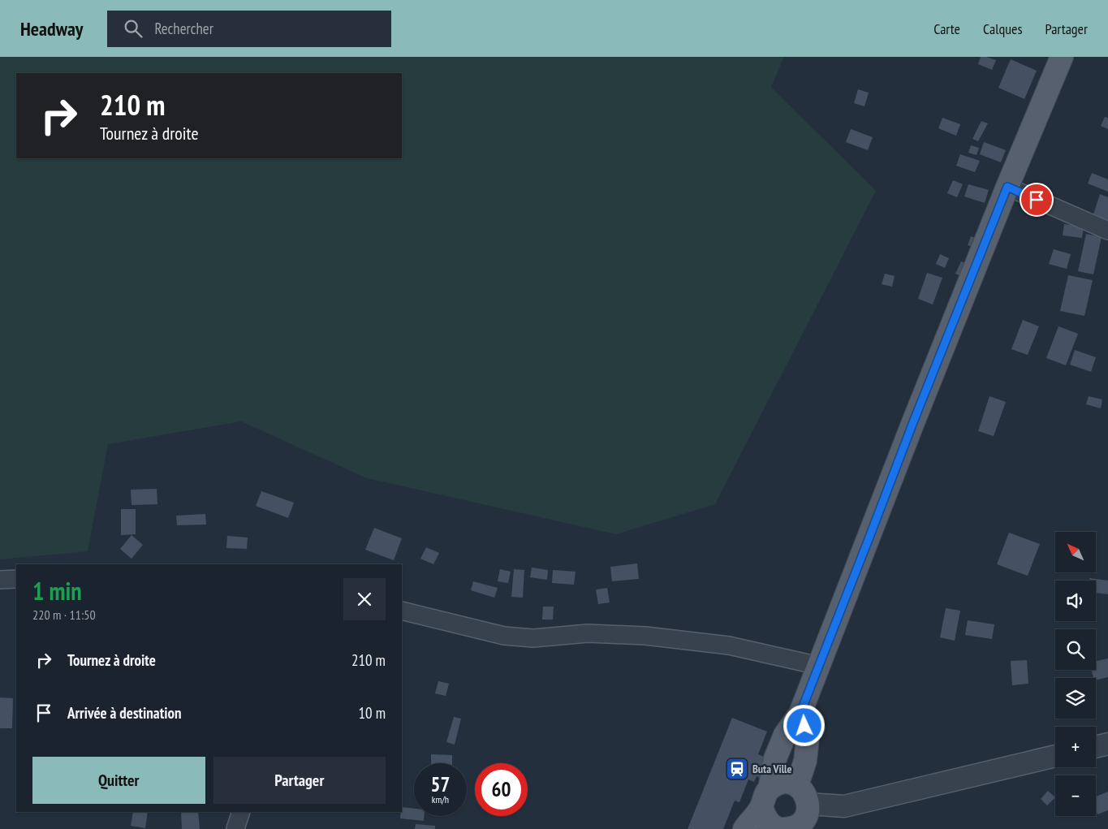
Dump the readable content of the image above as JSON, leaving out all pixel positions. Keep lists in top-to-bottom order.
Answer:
{
  "places": {
    "station": ["Buta Ville"]
  },
  "north": "top left",
  "page": {
    "header": "Headway",
    "search": "Rechercher",
    "nav": ["Carte", "Calques", "Partager"],
    "turn": ["210 m", "Tournez à droite"],
    "map_buttons": ["+", "−"],
    "heading": ["1 min", "220 m · 11:50"],
    "list": [
      {
        "name": "Tournez à droite",
        "value": "210 m"
      },
      {
        "name": "Arrivée à destination",
        "value": "10 m"
      }
    ],
    "buttons": ["Quitter", "Partager"],
    "speed": "57 km/h",
    "limit": "60"
  }
}
